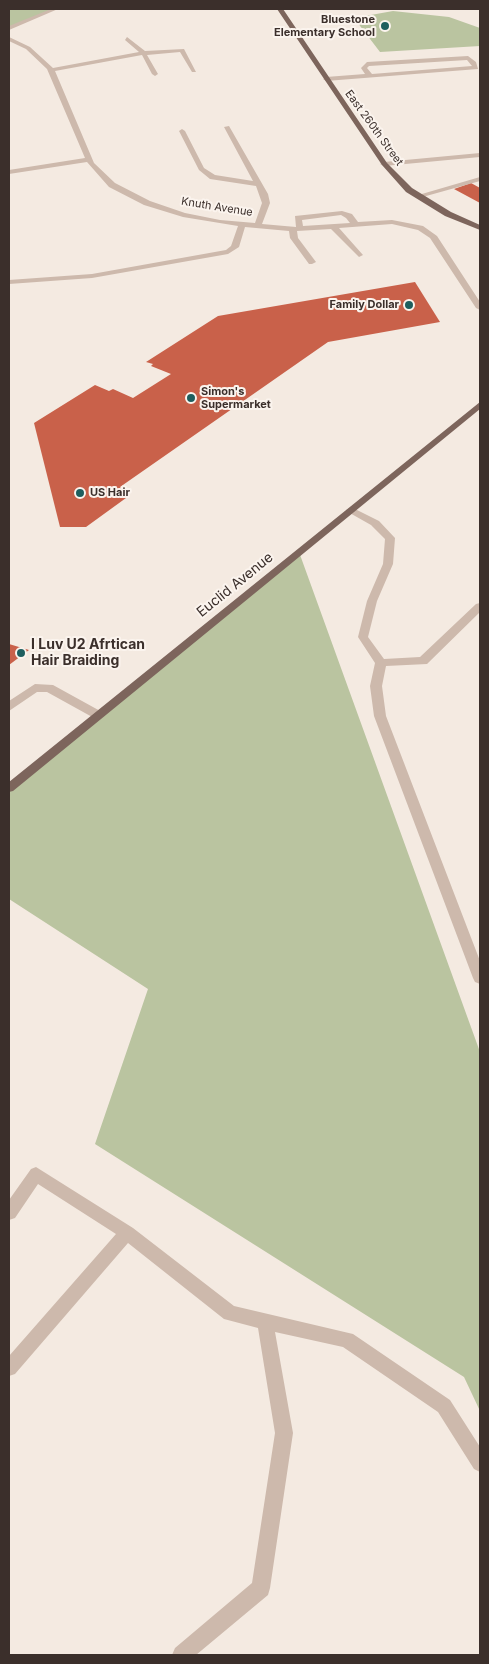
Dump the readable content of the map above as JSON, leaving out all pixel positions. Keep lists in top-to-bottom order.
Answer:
{
  "streets": {
    "main road": ["East 260th Street", "Euclid Avenue"],
    "street": ["Knuth Avenue"]
  },
  "places": [
    "Bluestone Elementary School",
    "Family Dollar",
    "Simon's Supermarket",
    "US Hair",
    "I Luv U2 Afrtican Hair Braiding"
  ]
}
